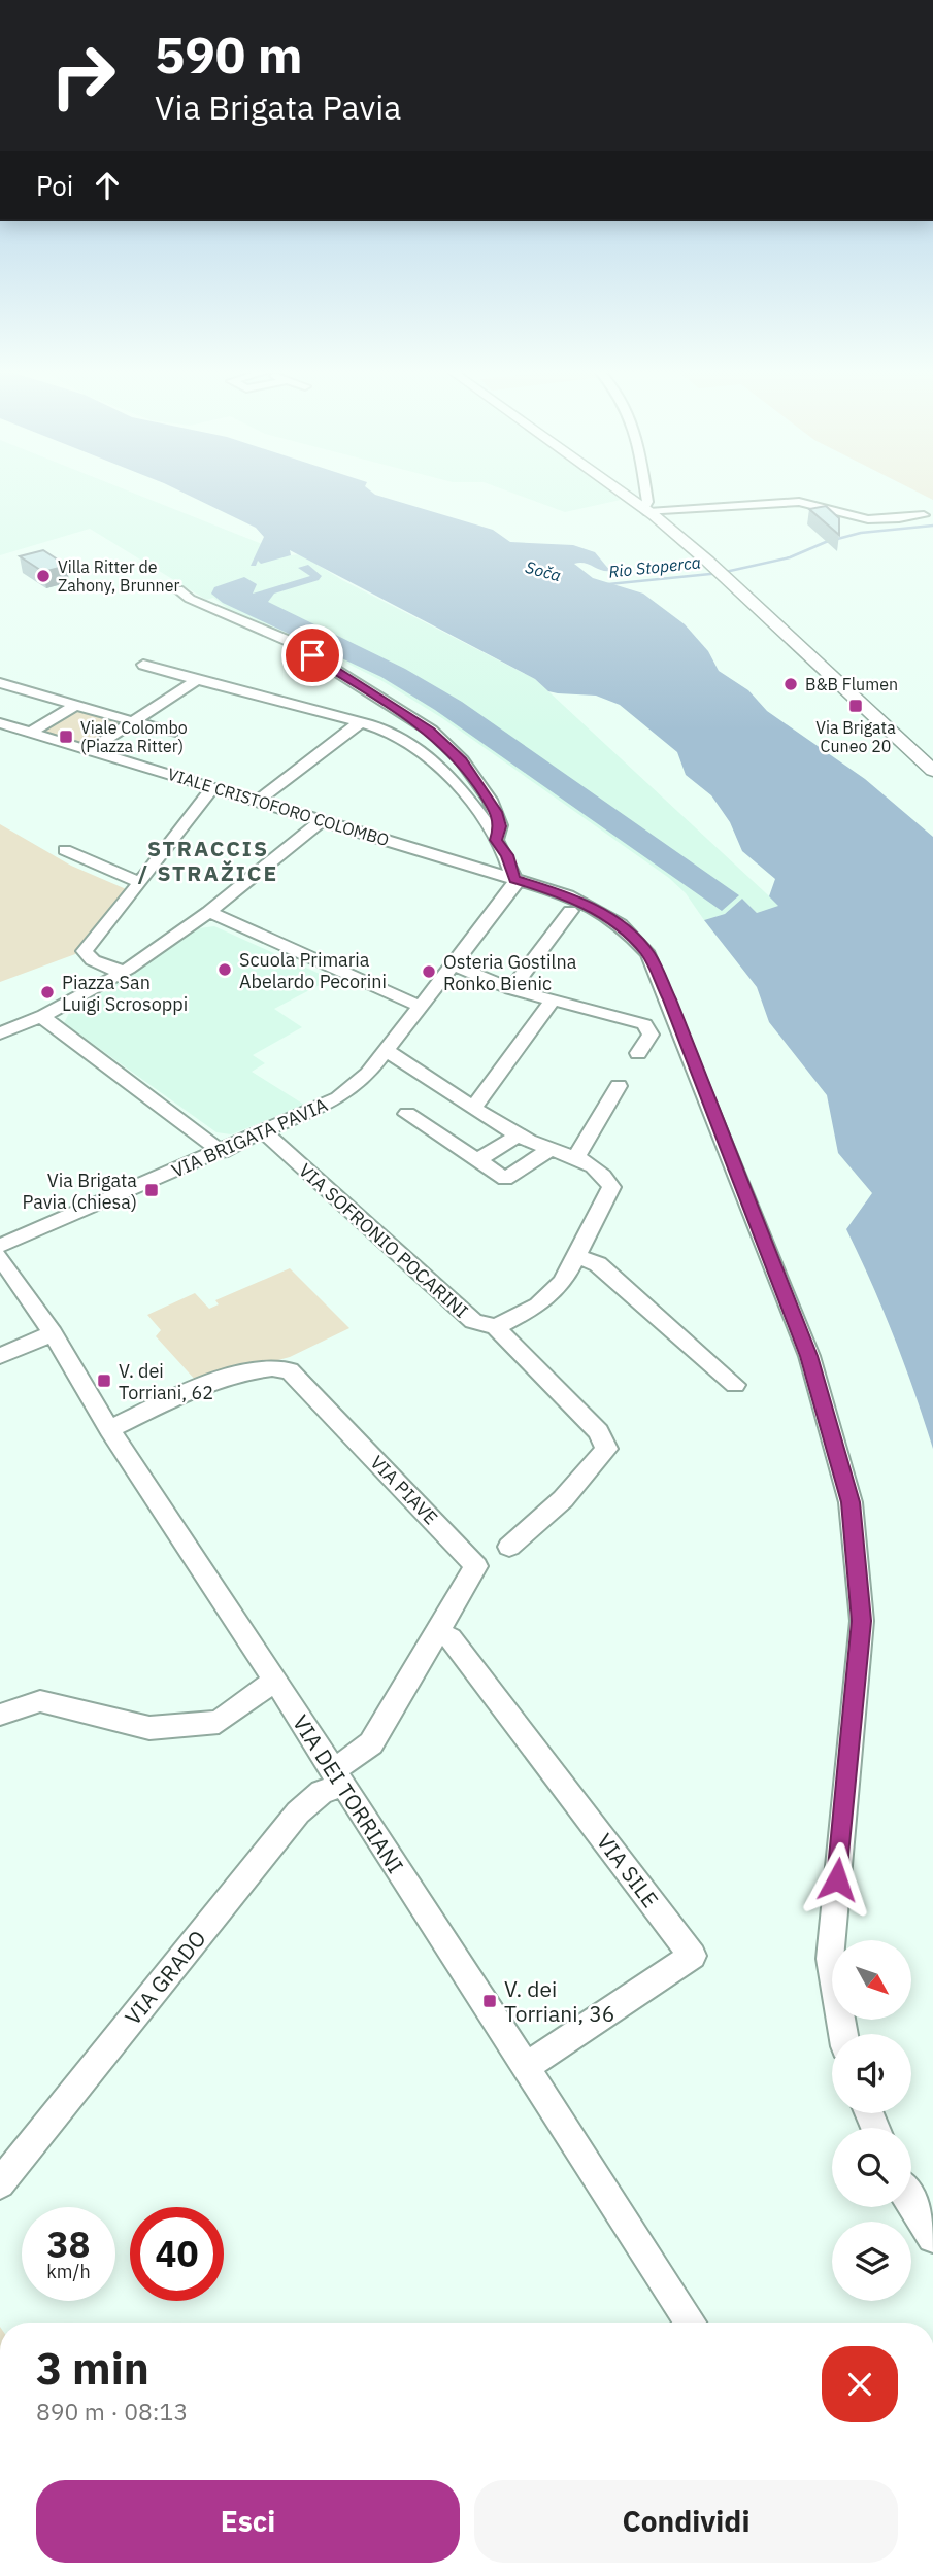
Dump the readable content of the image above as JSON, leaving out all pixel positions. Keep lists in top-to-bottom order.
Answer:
{
  "streets": {
    "street": [
      "VIALE CRISTOFORO COLOMBO",
      "VIA BRIGATA PAVIA",
      "VIA SOFRONIO POCARINI",
      "VIA PIAVE",
      "VIA DEI TORRIANI",
      "VIA SILE",
      "VIA GRADO"
    ]
  },
  "crossings": [
    ["VIALE CRISTOFORO COLOMBO", "VIA BRIGATA PAVIA"],
    ["VIA BRIGATA PAVIA", "VIA SOFRONIO POCARINI"],
    ["VIA PIAVE", "VIA DEI TORRIANI"],
    ["VIA PIAVE", "VIA SILE"],
    ["VIA PIAVE", "VIA GRADO"],
    ["VIA DEI TORRIANI", "VIA SILE"],
    ["VIA DEI TORRIANI", "VIA GRADO"]
  ],
  "districts": ["STRACCIS / STRAŽICE"],
  "water": ["Rio Stoperca", "Soča"],
  "places": {
    "other": [
      "Villa Ritter de Zahony, Brunner",
      "B&B Flumen",
      "Scuola Primaria Abelardo Pecorini",
      "Osteria Gostilna Ronko Bienic",
      "Piazza San Luigi Scrosoppi"
    ],
    "transit": [
      "Via Brigata Cuneo 20",
      "Viale Colombo (Piazza Ritter)",
      "Via Brigata Pavia (chiesa)",
      "V. dei Torriani, 62",
      "V. dei Torriani, 36"
    ]
  },
  "north": "bottom right",
  "page": {
    "turn": ["590 m", "Via Brigata Pavia"],
    "then": "Poi",
    "speed": "38 km/h",
    "limit": "40",
    "heading": ["3 min", "890 m · 08:13"],
    "buttons": ["Esci", "Condividi"]
  }
}
